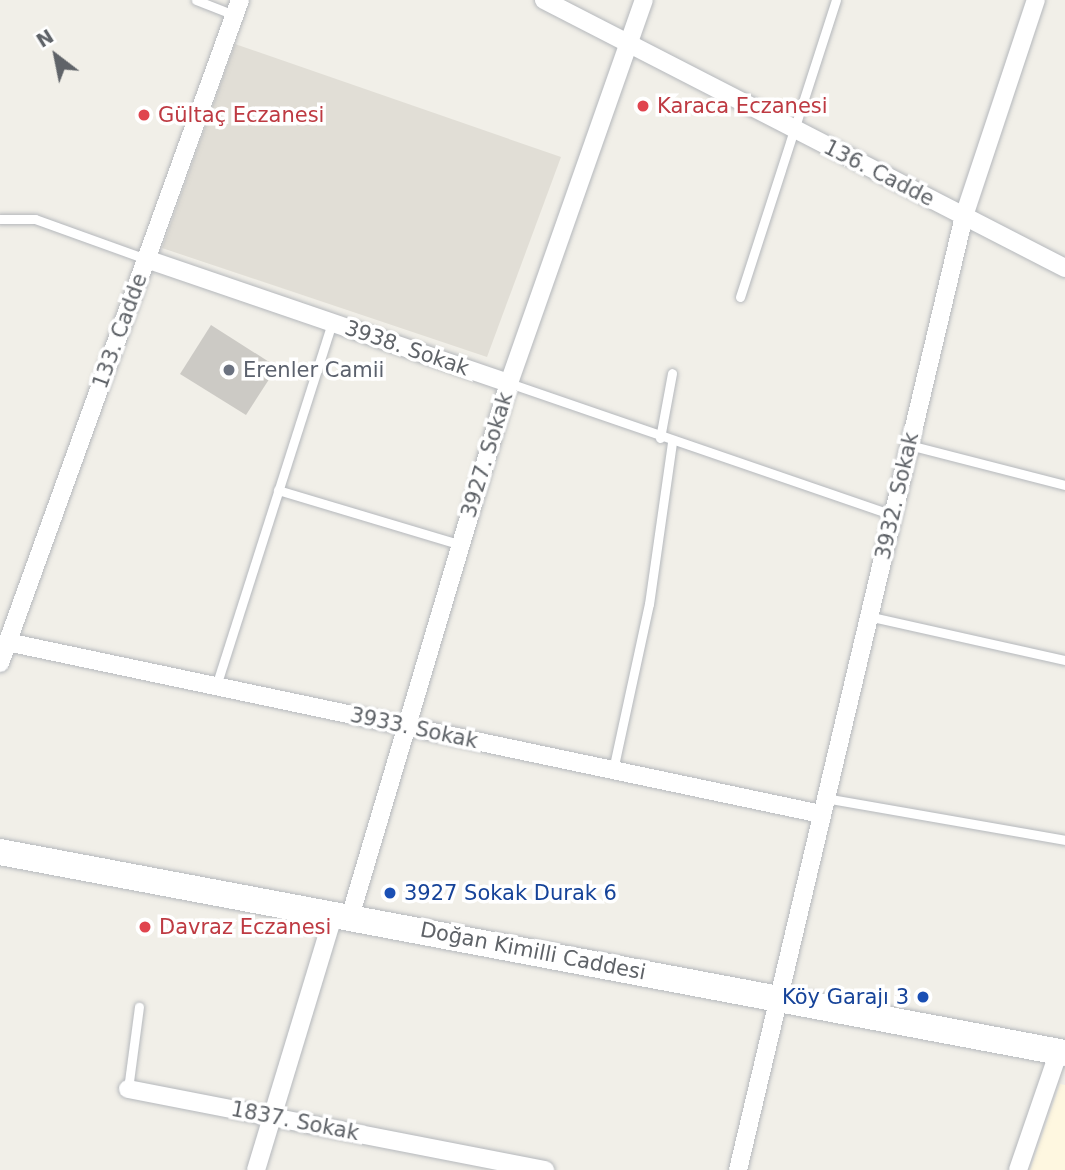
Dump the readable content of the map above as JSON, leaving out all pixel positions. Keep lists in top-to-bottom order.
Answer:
{
  "streets": {
    "main road": ["Doğan Kimilli Caddesi"],
    "street": [
      "136. Cadde",
      "133. Cadde",
      "3938. Sokak",
      "3927. Sokak",
      "3932. Sokak",
      "3933. Sokak",
      "1837. Sokak"
    ]
  },
  "crossings": [
    ["136. Cadde", "3927. Sokak"],
    ["136. Cadde", "3932. Sokak"],
    ["133. Cadde", "3938. Sokak"],
    ["133. Cadde", "3933. Sokak"],
    ["3938. Sokak", "3927. Sokak"],
    ["3938. Sokak", "3932. Sokak"],
    ["3927. Sokak", "3933. Sokak"],
    ["3927. Sokak", "Doğan Kimilli Caddesi"],
    ["3927. Sokak", "1837. Sokak"],
    ["3932. Sokak", "3933. Sokak"],
    ["3932. Sokak", "Doğan Kimilli Caddesi"]
  ],
  "places": [
    "Karaca Eczanesi",
    "Gültaç Eczanesi",
    "Erenler Camii",
    "3927 Sokak Durak 6",
    "Davraz Eczanesi",
    "Köy Garajı 3"
  ],
  "north": "top left"
}
